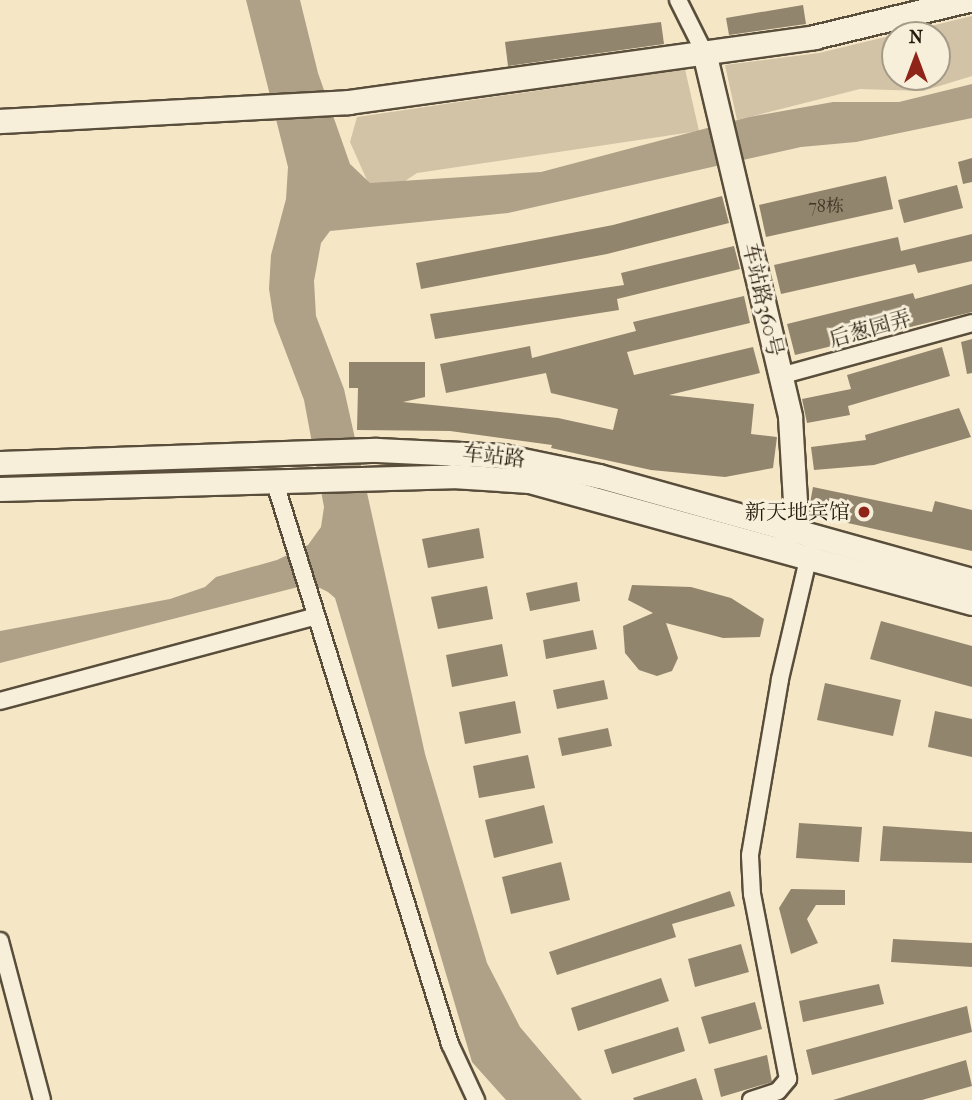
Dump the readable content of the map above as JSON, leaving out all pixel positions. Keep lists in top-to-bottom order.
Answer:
{
  "streets": {
    "main road": ["车站路360号", "车站路"],
    "street": ["后葱园弄"]
  },
  "crossings": [
    ["车站路360号", "后葱园弄"],
    ["车站路360号", "车站路"]
  ],
  "places": ["新天地宾馆"],
  "house_numbers": ["78栋"],
  "north": "top"
}
